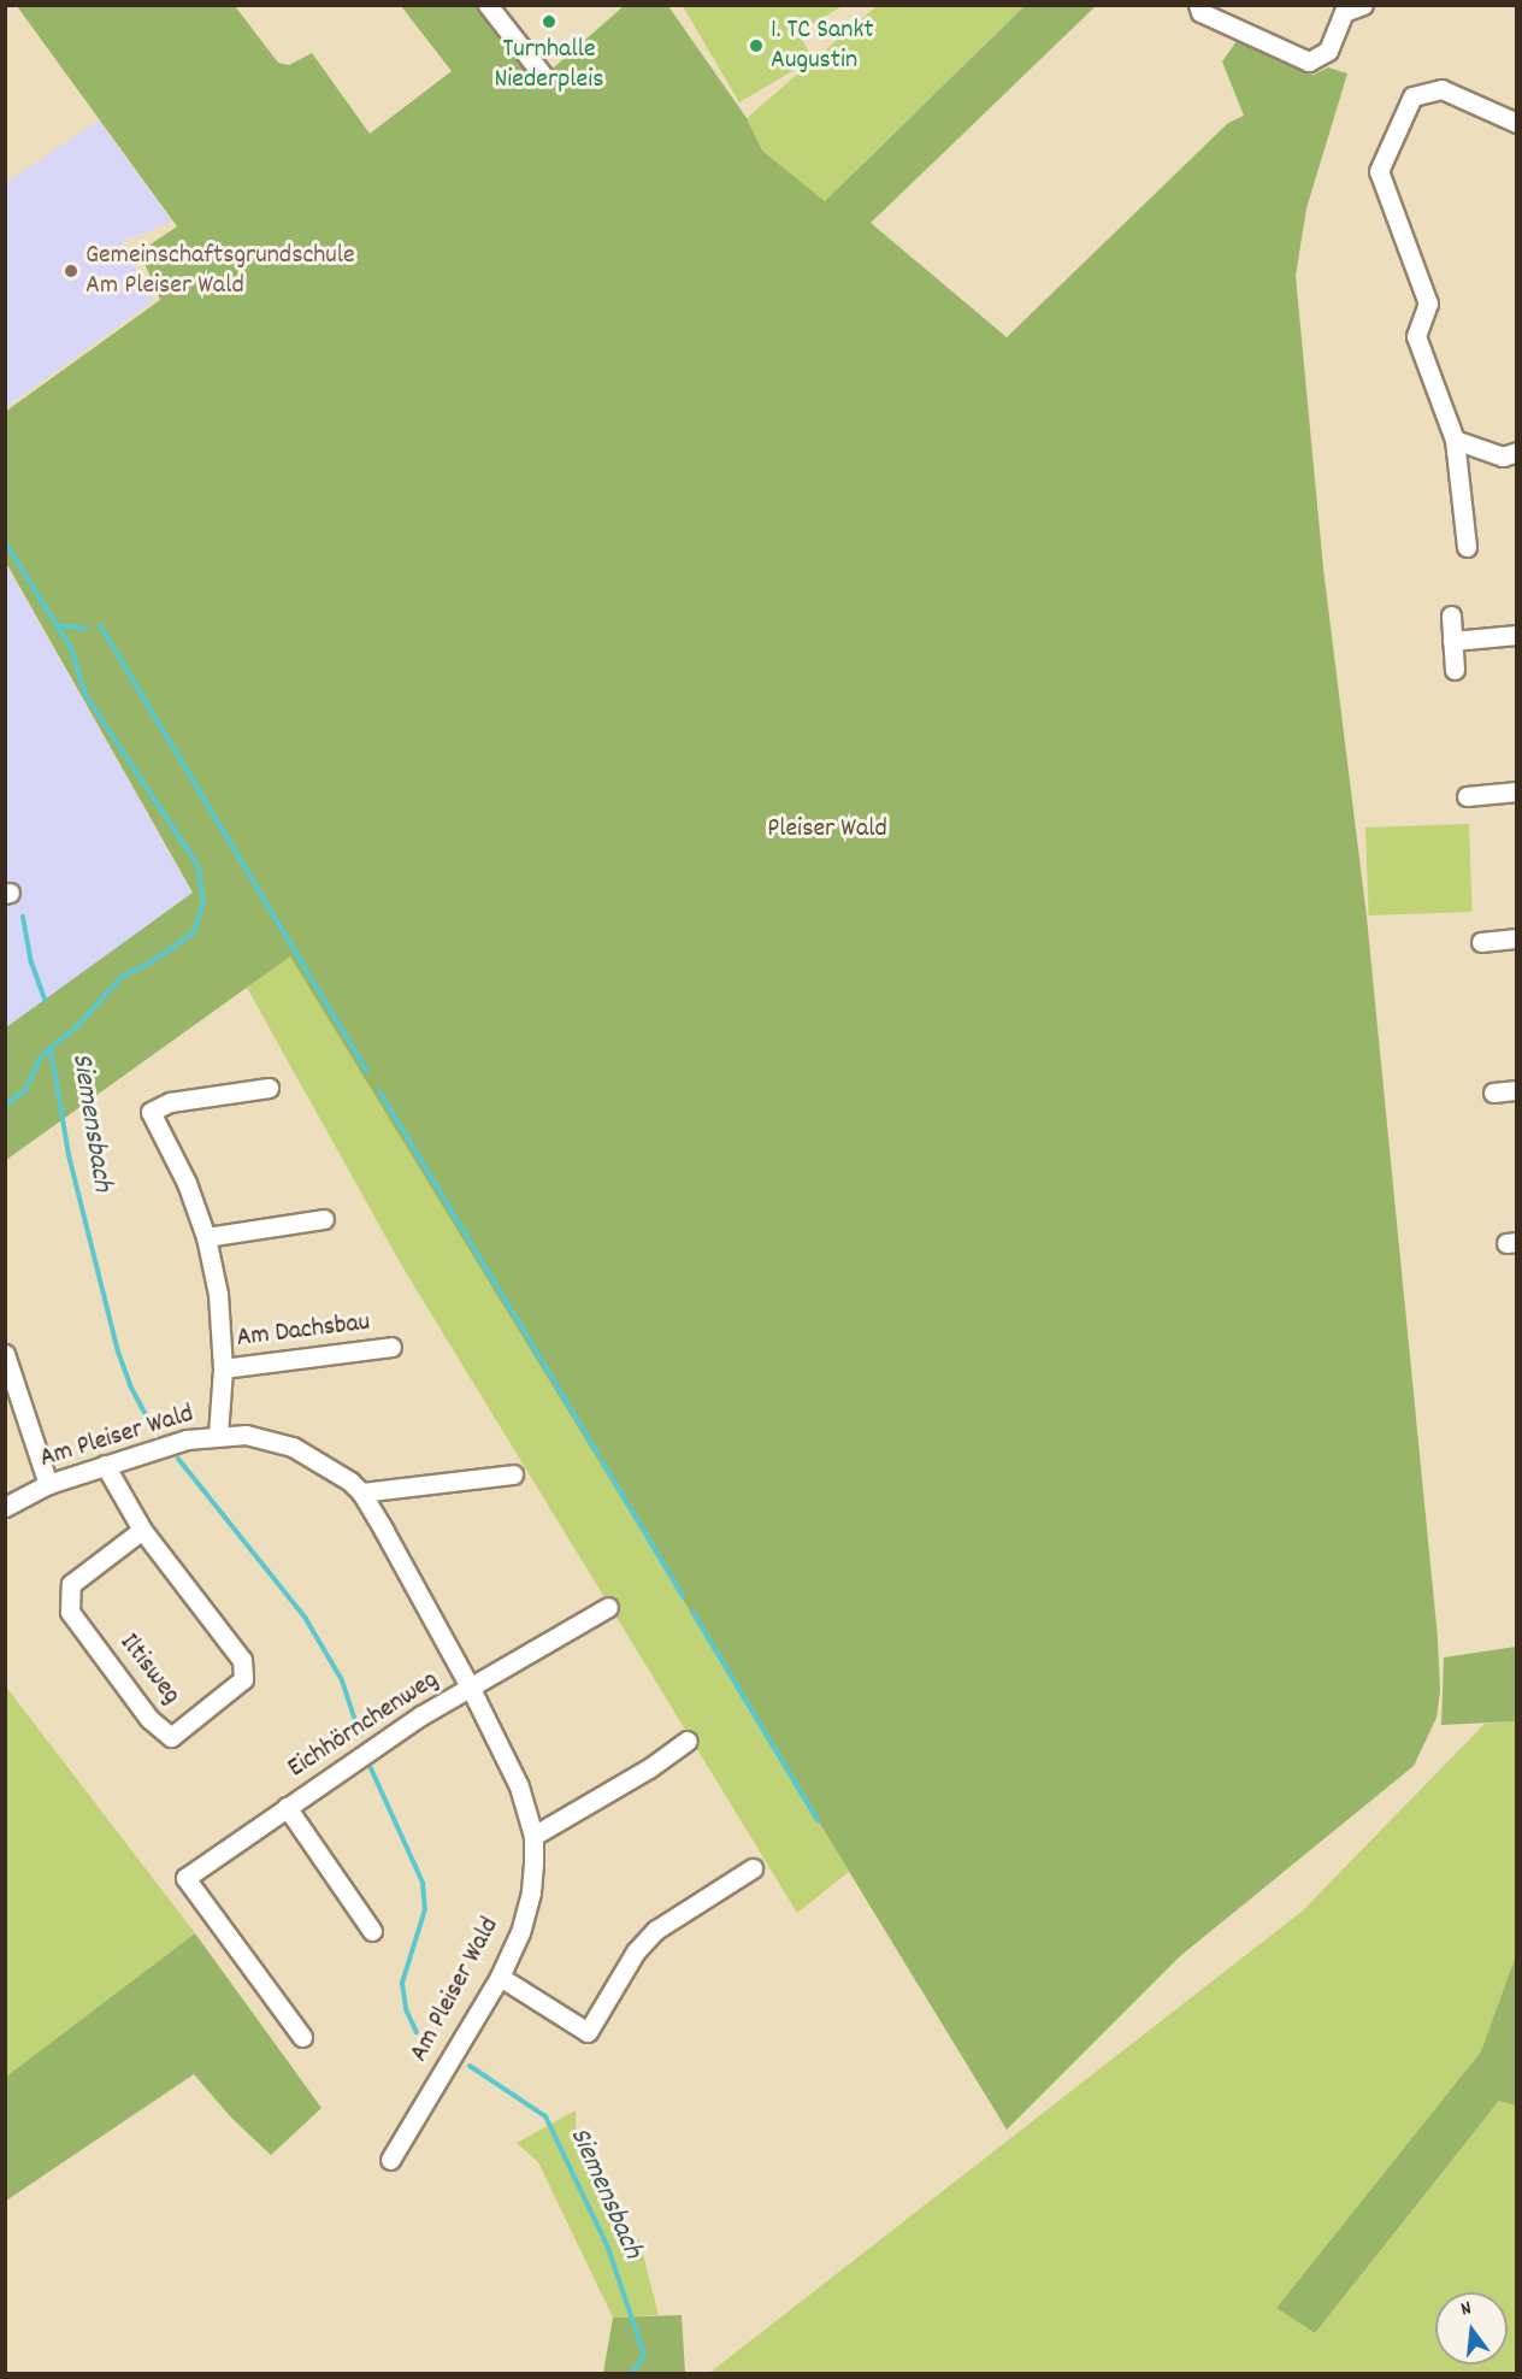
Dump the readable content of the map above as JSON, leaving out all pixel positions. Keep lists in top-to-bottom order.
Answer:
{
  "streets": {
    "street": [
      "Am Dachsbau",
      "Am Pleiser Wald",
      "Iltisweg",
      "Eichhörnchenweg"
    ]
  },
  "crossings": [
    ["Am Dachsbau", "Am Pleiser Wald"],
    ["Am Pleiser Wald", "Iltisweg"],
    ["Am Pleiser Wald", "Eichhörnchenweg"]
  ],
  "water": ["Siemensbach"],
  "parks": ["Pleiser Wald"],
  "places": ["Turnhalle Niederpleis", "1. TC Sankt Augustin", "Gemeinschaftsgrundschule Am Pleiser Wald"],
  "north": "top"
}
